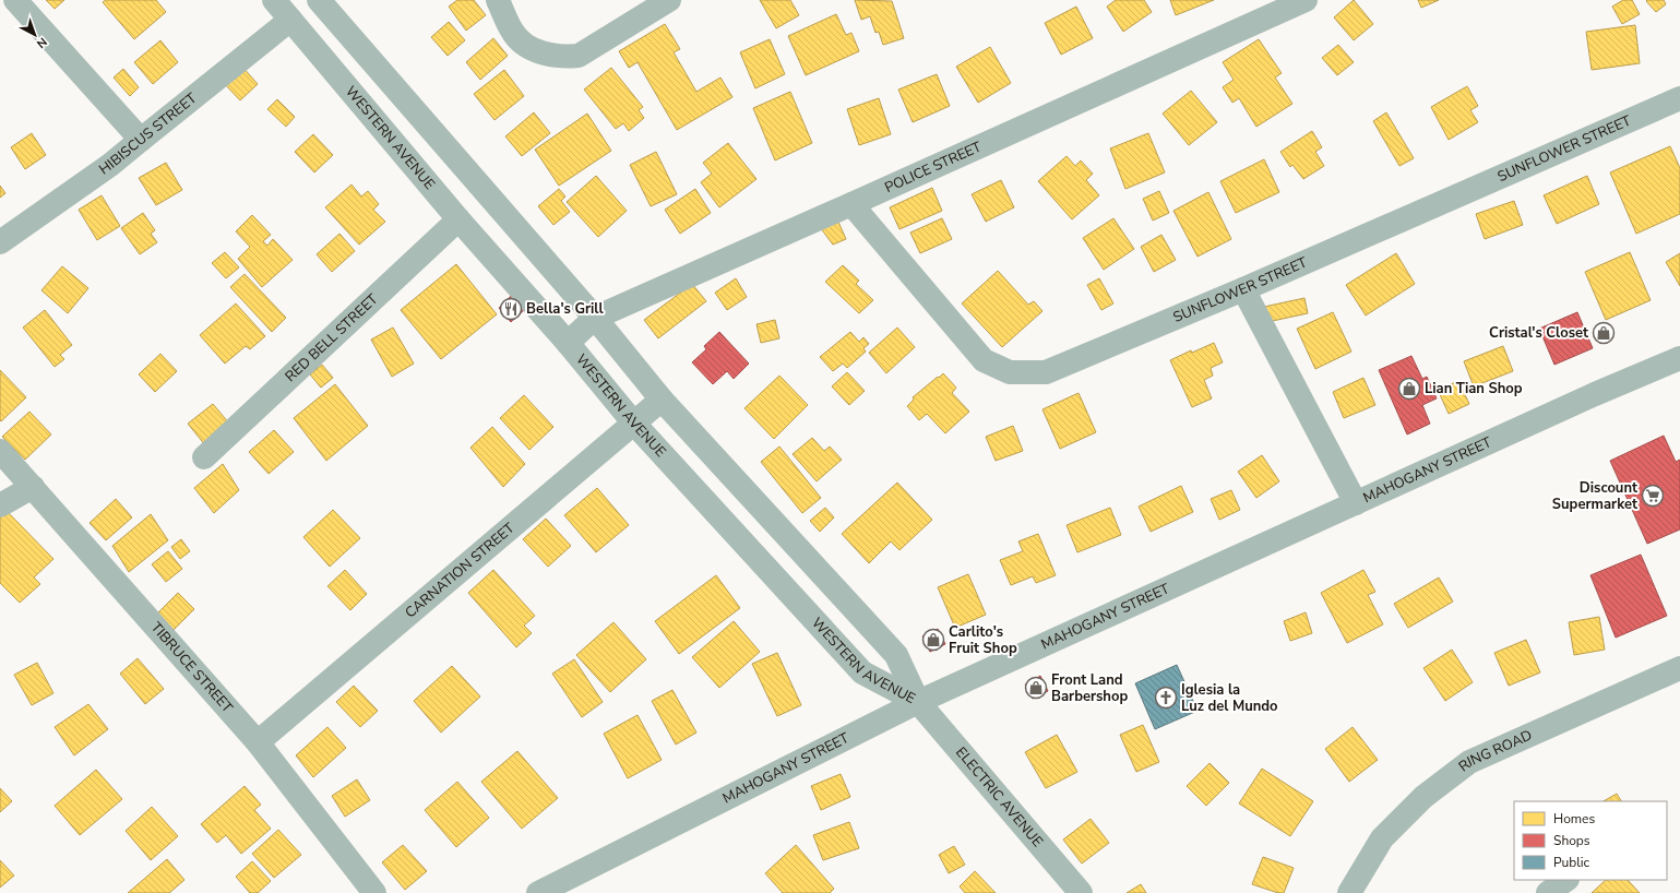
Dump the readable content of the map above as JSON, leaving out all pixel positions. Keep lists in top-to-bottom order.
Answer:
{
  "streets": {
    "street": [
      "HIBISCUS STREET",
      "WESTERN AVENUE",
      "SUNFLOWER STREET",
      "POLICE STREET",
      "RED BELL STREET",
      "MAHOGANY STREET",
      "CARNATION STREET",
      "TIBRUCE STREET",
      "RING ROAD",
      "ELECTRIC AVENUE"
    ]
  },
  "crossings": [
    ["HIBISCUS STREET", "WESTERN AVENUE"],
    ["WESTERN AVENUE", "POLICE STREET"],
    ["WESTERN AVENUE", "RED BELL STREET"],
    ["WESTERN AVENUE", "MAHOGANY STREET"],
    ["WESTERN AVENUE", "CARNATION STREET"],
    ["WESTERN AVENUE", "ELECTRIC AVENUE"],
    ["SUNFLOWER STREET", "POLICE STREET"],
    ["MAHOGANY STREET", "ELECTRIC AVENUE"],
    ["CARNATION STREET", "TIBRUCE STREET"]
  ],
  "places": {
    "restaurant": ["Bella's Grill"],
    "shop": [
      "Cristal's Closet",
      "Lian Tian Shop",
      "Carlito's Fruit Shop",
      "Front Land Barbershop"
    ],
    "supermarket": ["Discount Supermarket"],
    "church": ["Iglesia la Luz del Mundo"]
  },
  "legend": ["Homes", "Shops", "Public"],
  "north": "bottom right"
}
